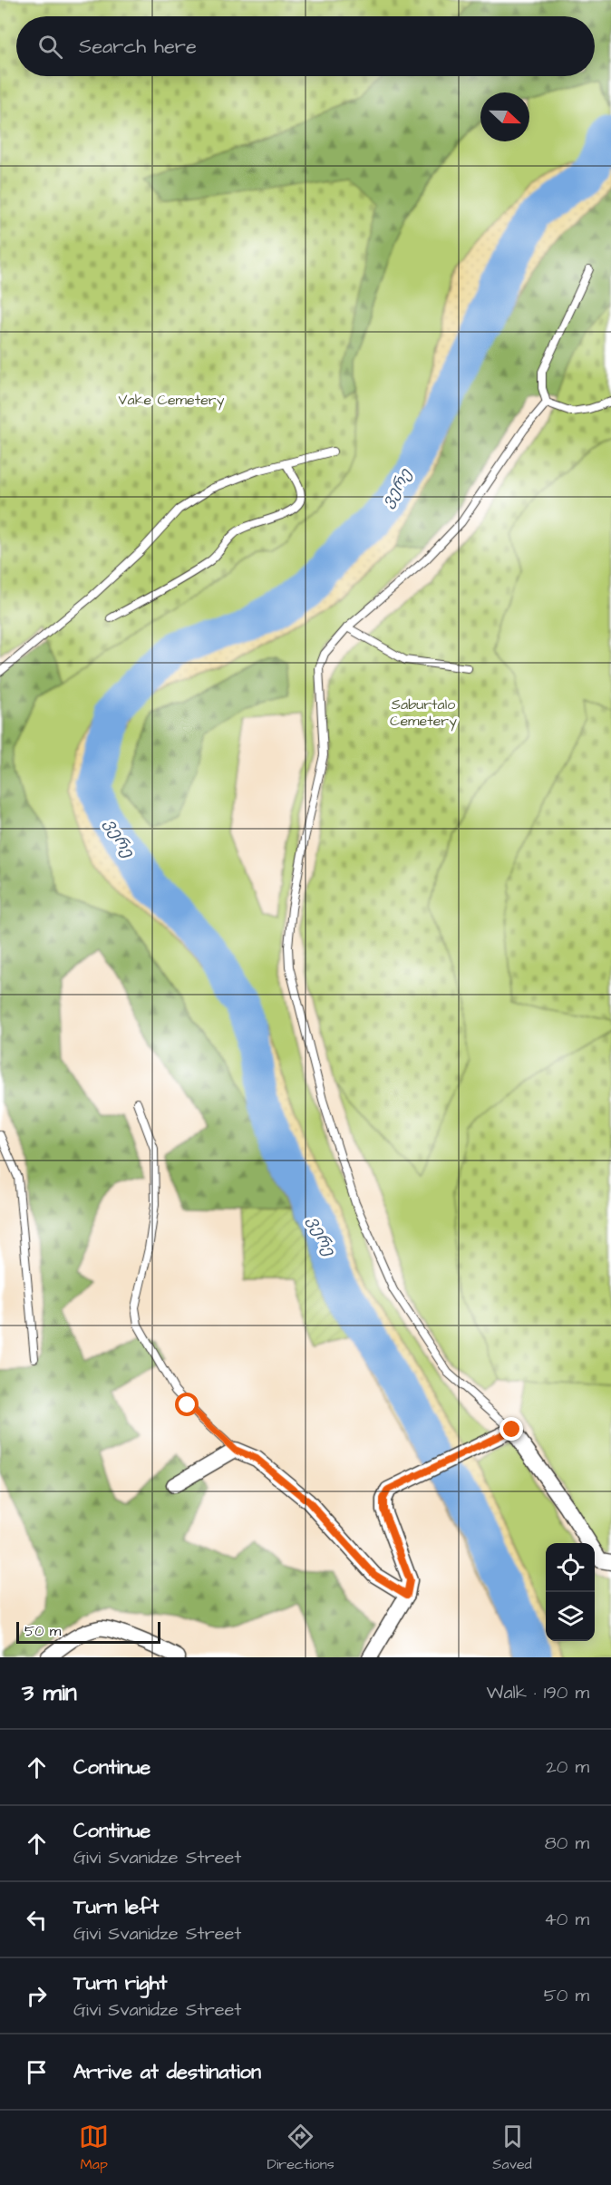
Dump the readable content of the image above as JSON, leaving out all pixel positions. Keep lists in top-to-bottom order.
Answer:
{
  "water": ["ვერე"],
  "parks": ["Vake Cemetery", "Saburtalo Cemetery"],
  "scale_bar": "50 m",
  "north": "right",
  "page": {
    "search": "Search here",
    "scale": "50 m",
    "heading": ["3 min", "Walk · 190 m"],
    "list": [
      ["Continue", "20 m"],
      ["Continue", "Givi Svanidze Street", "80 m"],
      ["Turn left", "Givi Svanidze Street", "40 m"],
      ["Turn right", "Givi Svanidze Street", "50 m"],
      "Arrive at destination"
    ],
    "nav": ["Map", "Directions", "Saved"]
  }
}
